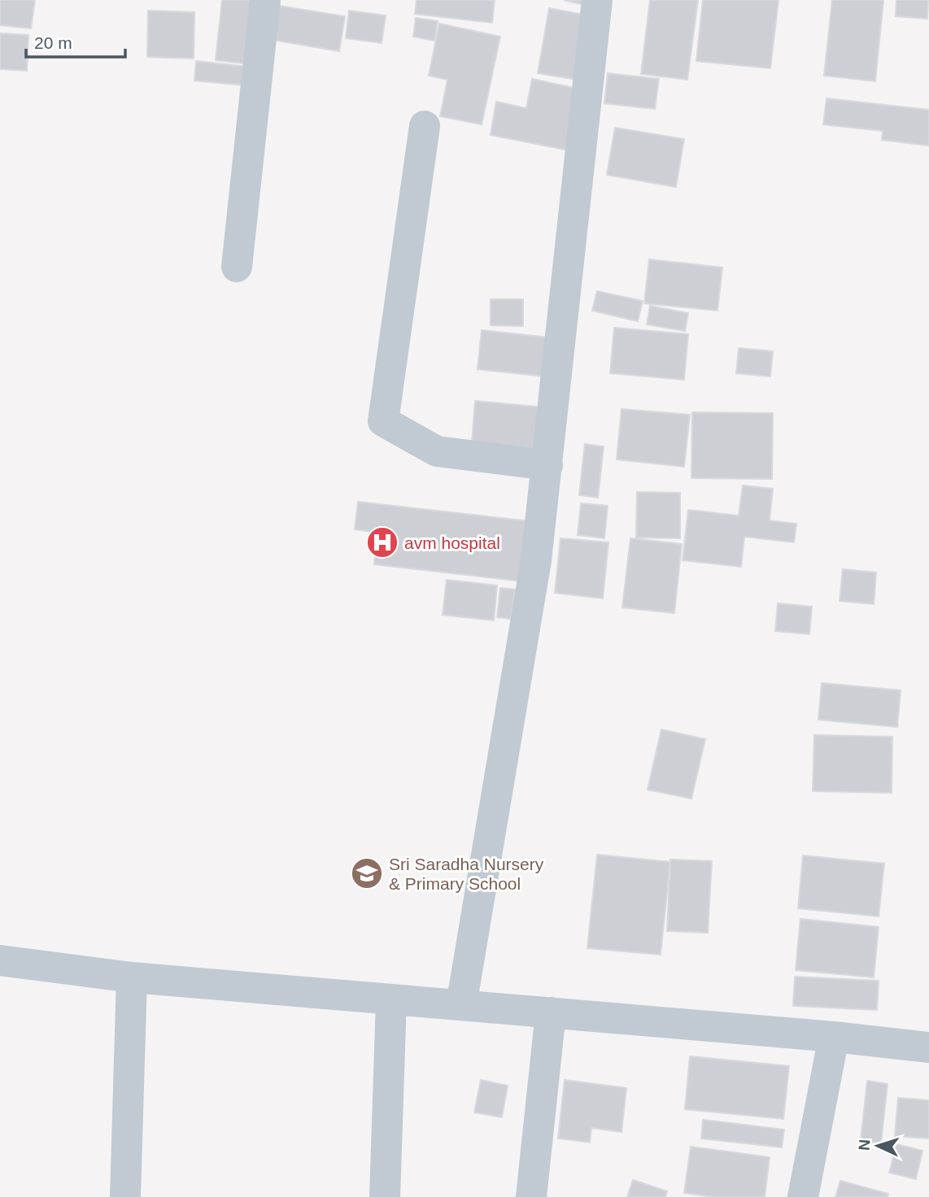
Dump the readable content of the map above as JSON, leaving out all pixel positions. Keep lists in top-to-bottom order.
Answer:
{
  "places": {
    "hospital": ["avm hospital"],
    "school or university": ["Sri Saradha Nursery & Primary School"]
  },
  "scale_bar": "20 m",
  "north": "left"
}
